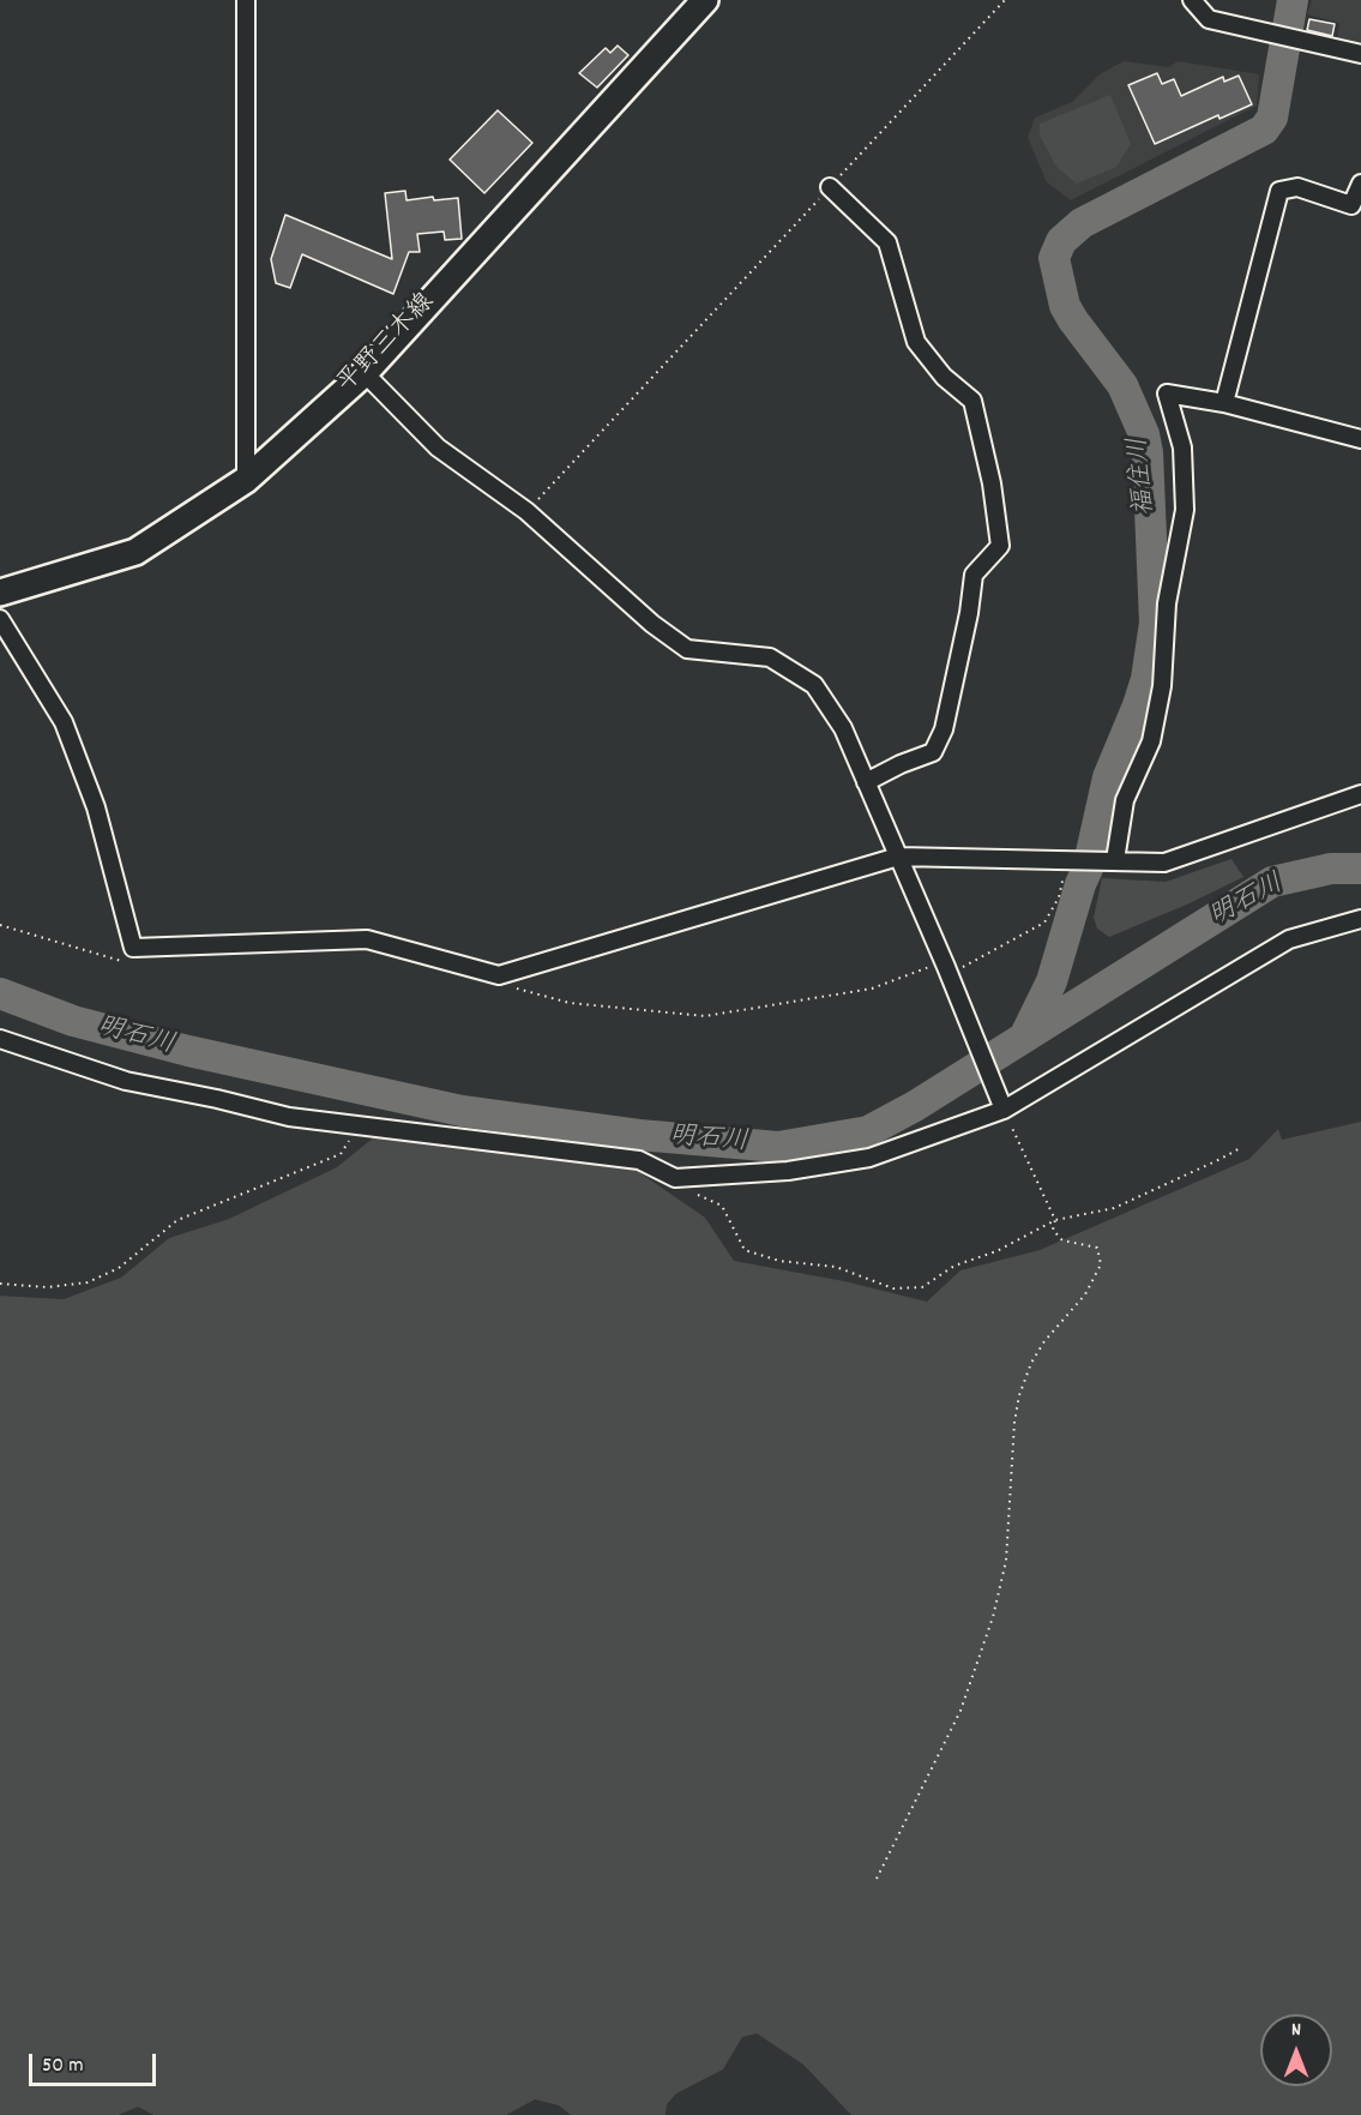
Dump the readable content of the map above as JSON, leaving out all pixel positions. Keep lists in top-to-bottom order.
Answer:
{
  "streets": {
    "main road": ["平野三木線"]
  },
  "water": ["福住川", "明石川"],
  "scale_bar": "50 m",
  "north": "top"
}
